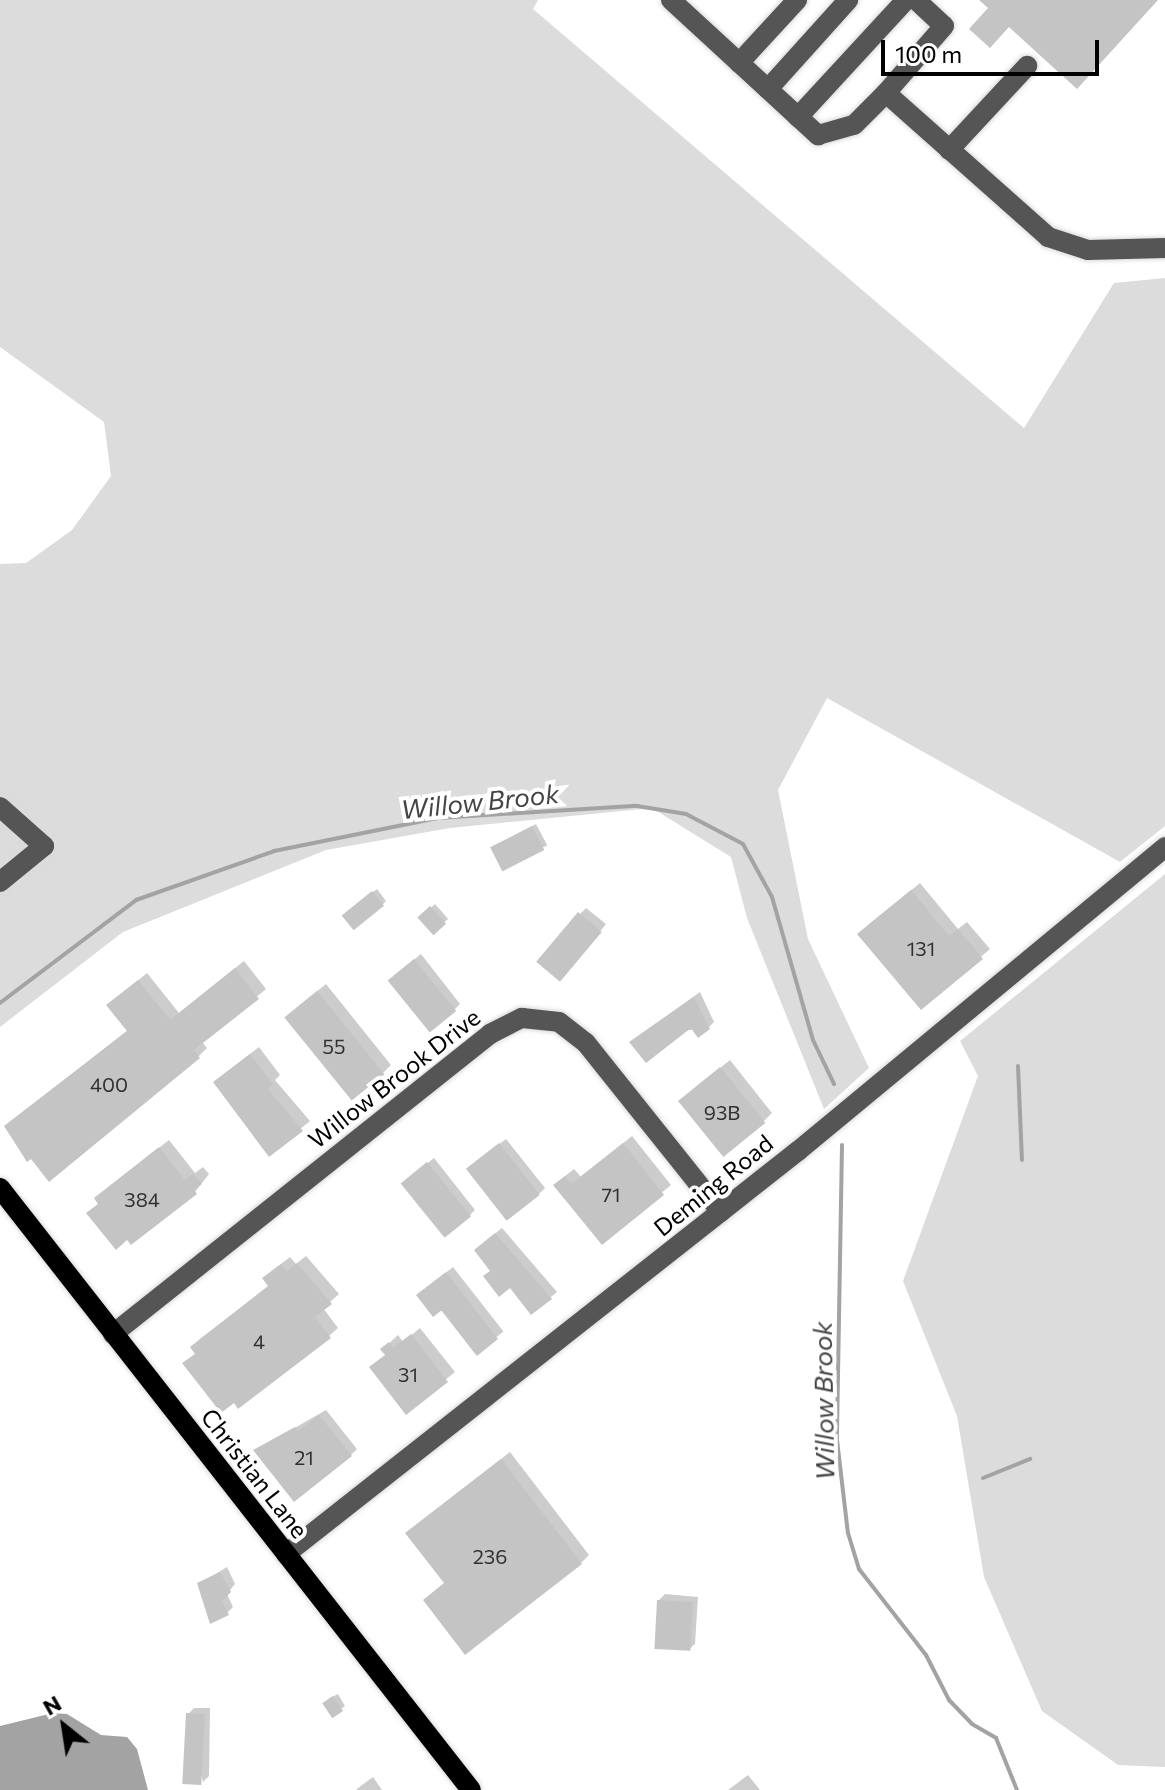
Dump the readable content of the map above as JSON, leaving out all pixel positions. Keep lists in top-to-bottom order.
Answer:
{
  "streets": {
    "main road": ["Christian Lane"],
    "street": ["Willow Brook Drive", "Deming Road"]
  },
  "crossings": [
    ["Willow Brook Drive", "Deming Road"],
    ["Willow Brook Drive", "Christian Lane"],
    ["Deming Road", "Christian Lane"]
  ],
  "water": ["Willow Brook"],
  "house_numbers": [
    "131",
    "55",
    "400",
    "93B",
    "71",
    "384",
    "4",
    "31",
    "21",
    "236"
  ],
  "scale_bar": "100 m",
  "north": "top left"
}
